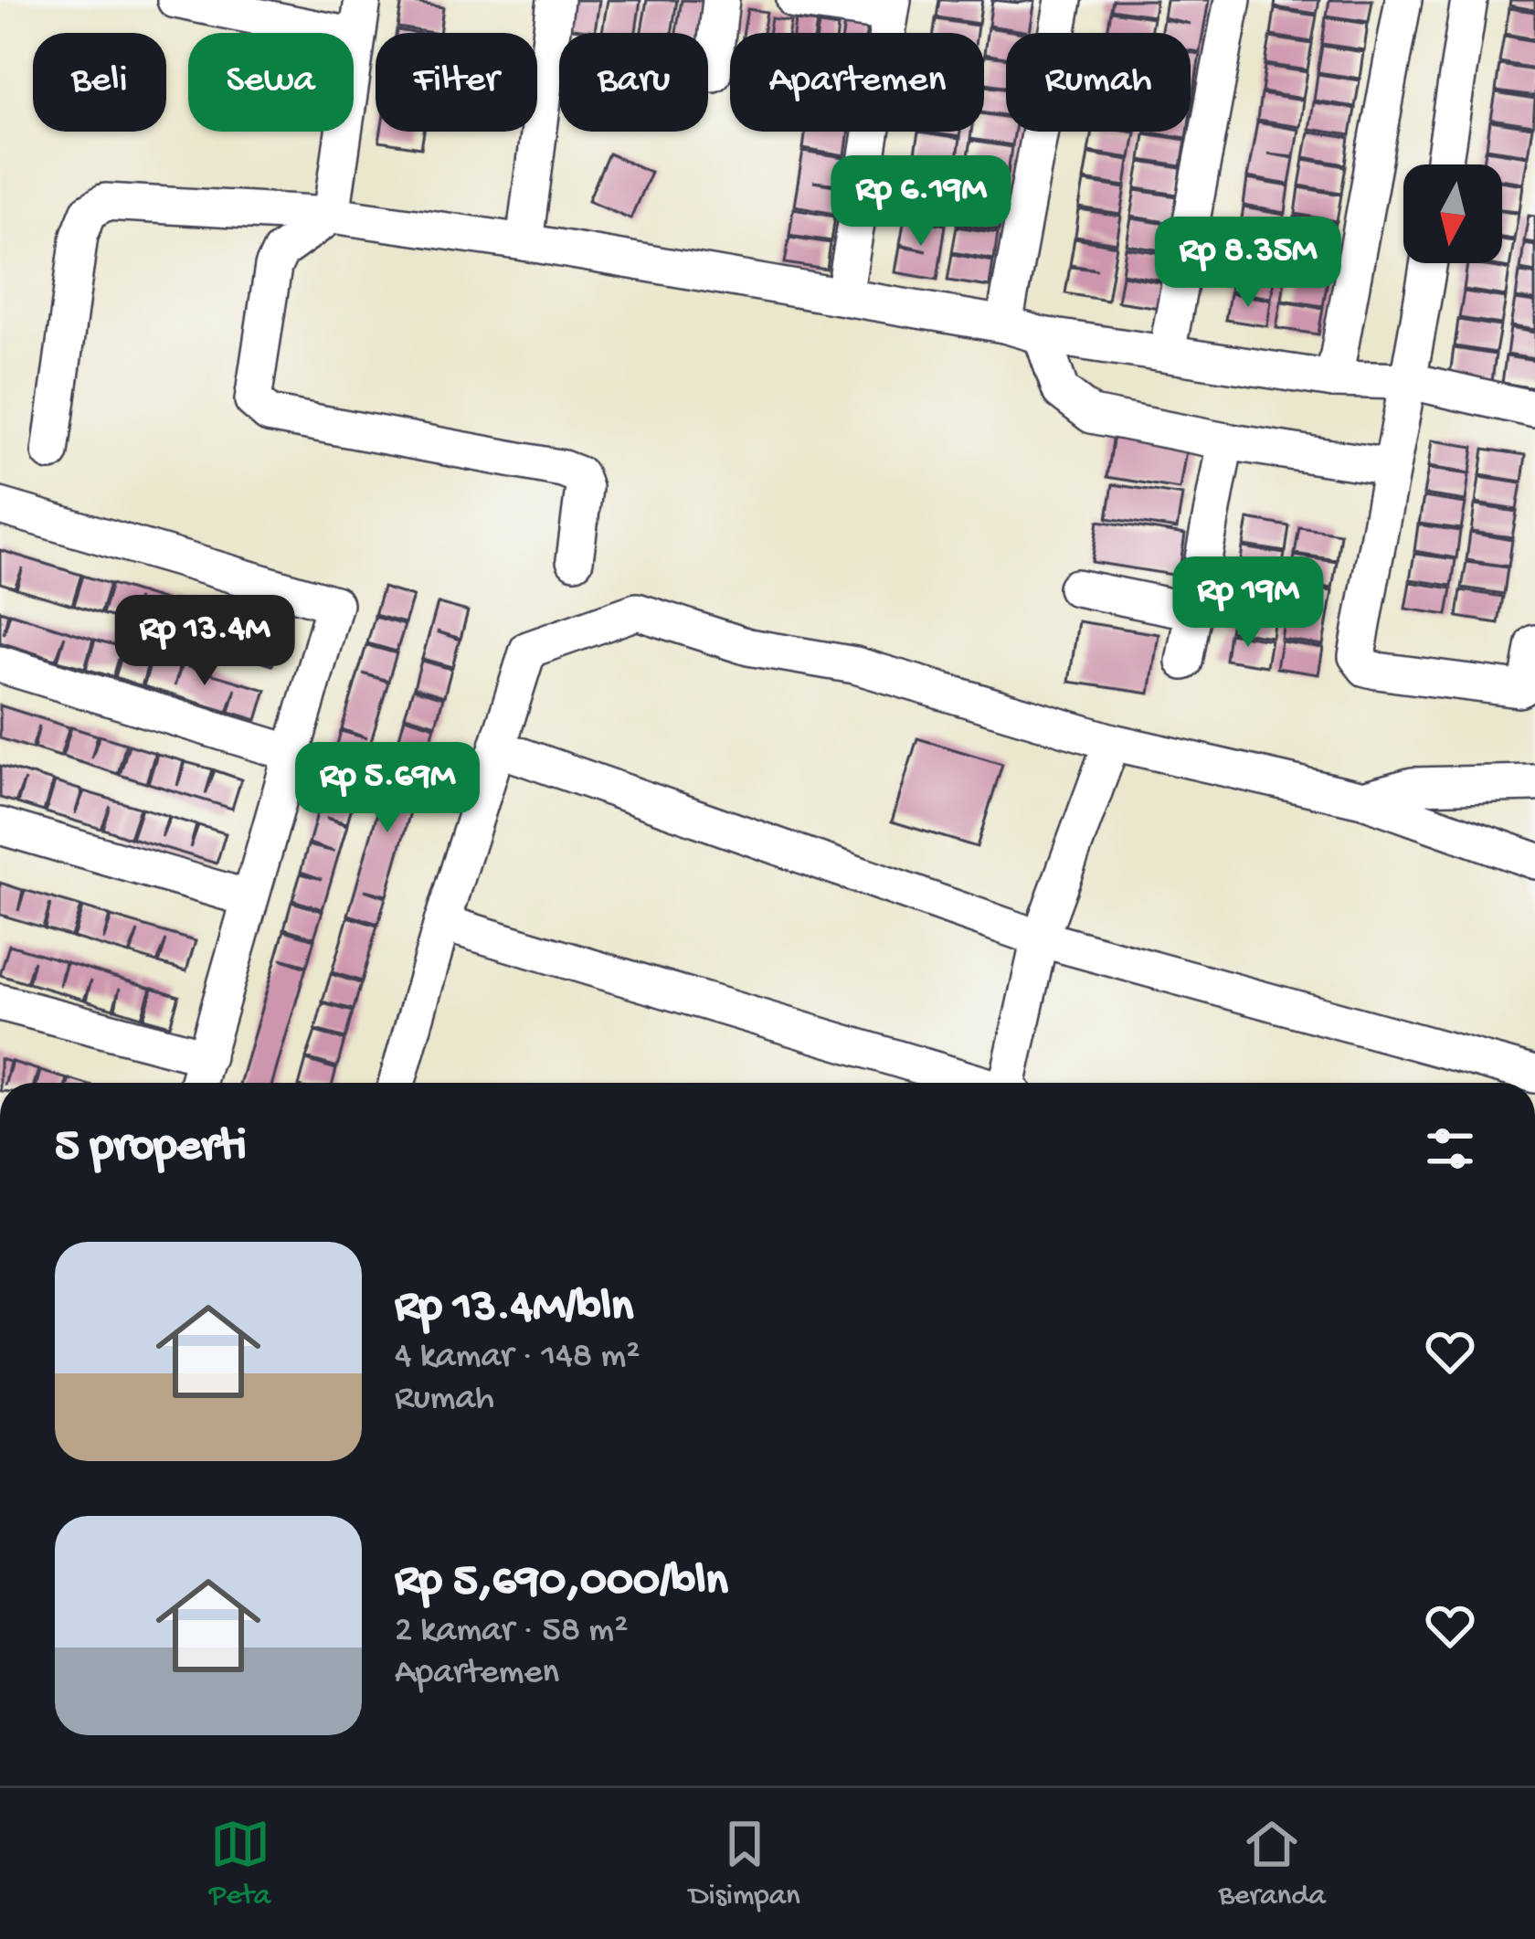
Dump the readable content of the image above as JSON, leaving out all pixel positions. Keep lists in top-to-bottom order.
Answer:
{
  "north": "bottom",
  "page": {
    "chip": [
      "Beli",
      "Sewa",
      "Filter",
      "Baru",
      "Apartemen",
      "Rumah"
    ],
    "price": [
      "Rp 6.19M",
      "Rp 8.35M",
      "Rp 19M",
      "Rp 13.4M",
      "Rp 5.69M"
    ],
    "heading": "5 properti",
    "list": [
      {
        "name": "Rp 13.4M/bln",
        "note": "4 kamar · 148 m² · Rumah"
      },
      {
        "name": "Rp 5,690,000/bln",
        "note": "2 kamar · 58 m² · Apartemen"
      }
    ],
    "tabs": ["Peta", "Disimpan", "Beranda"]
  }
}
